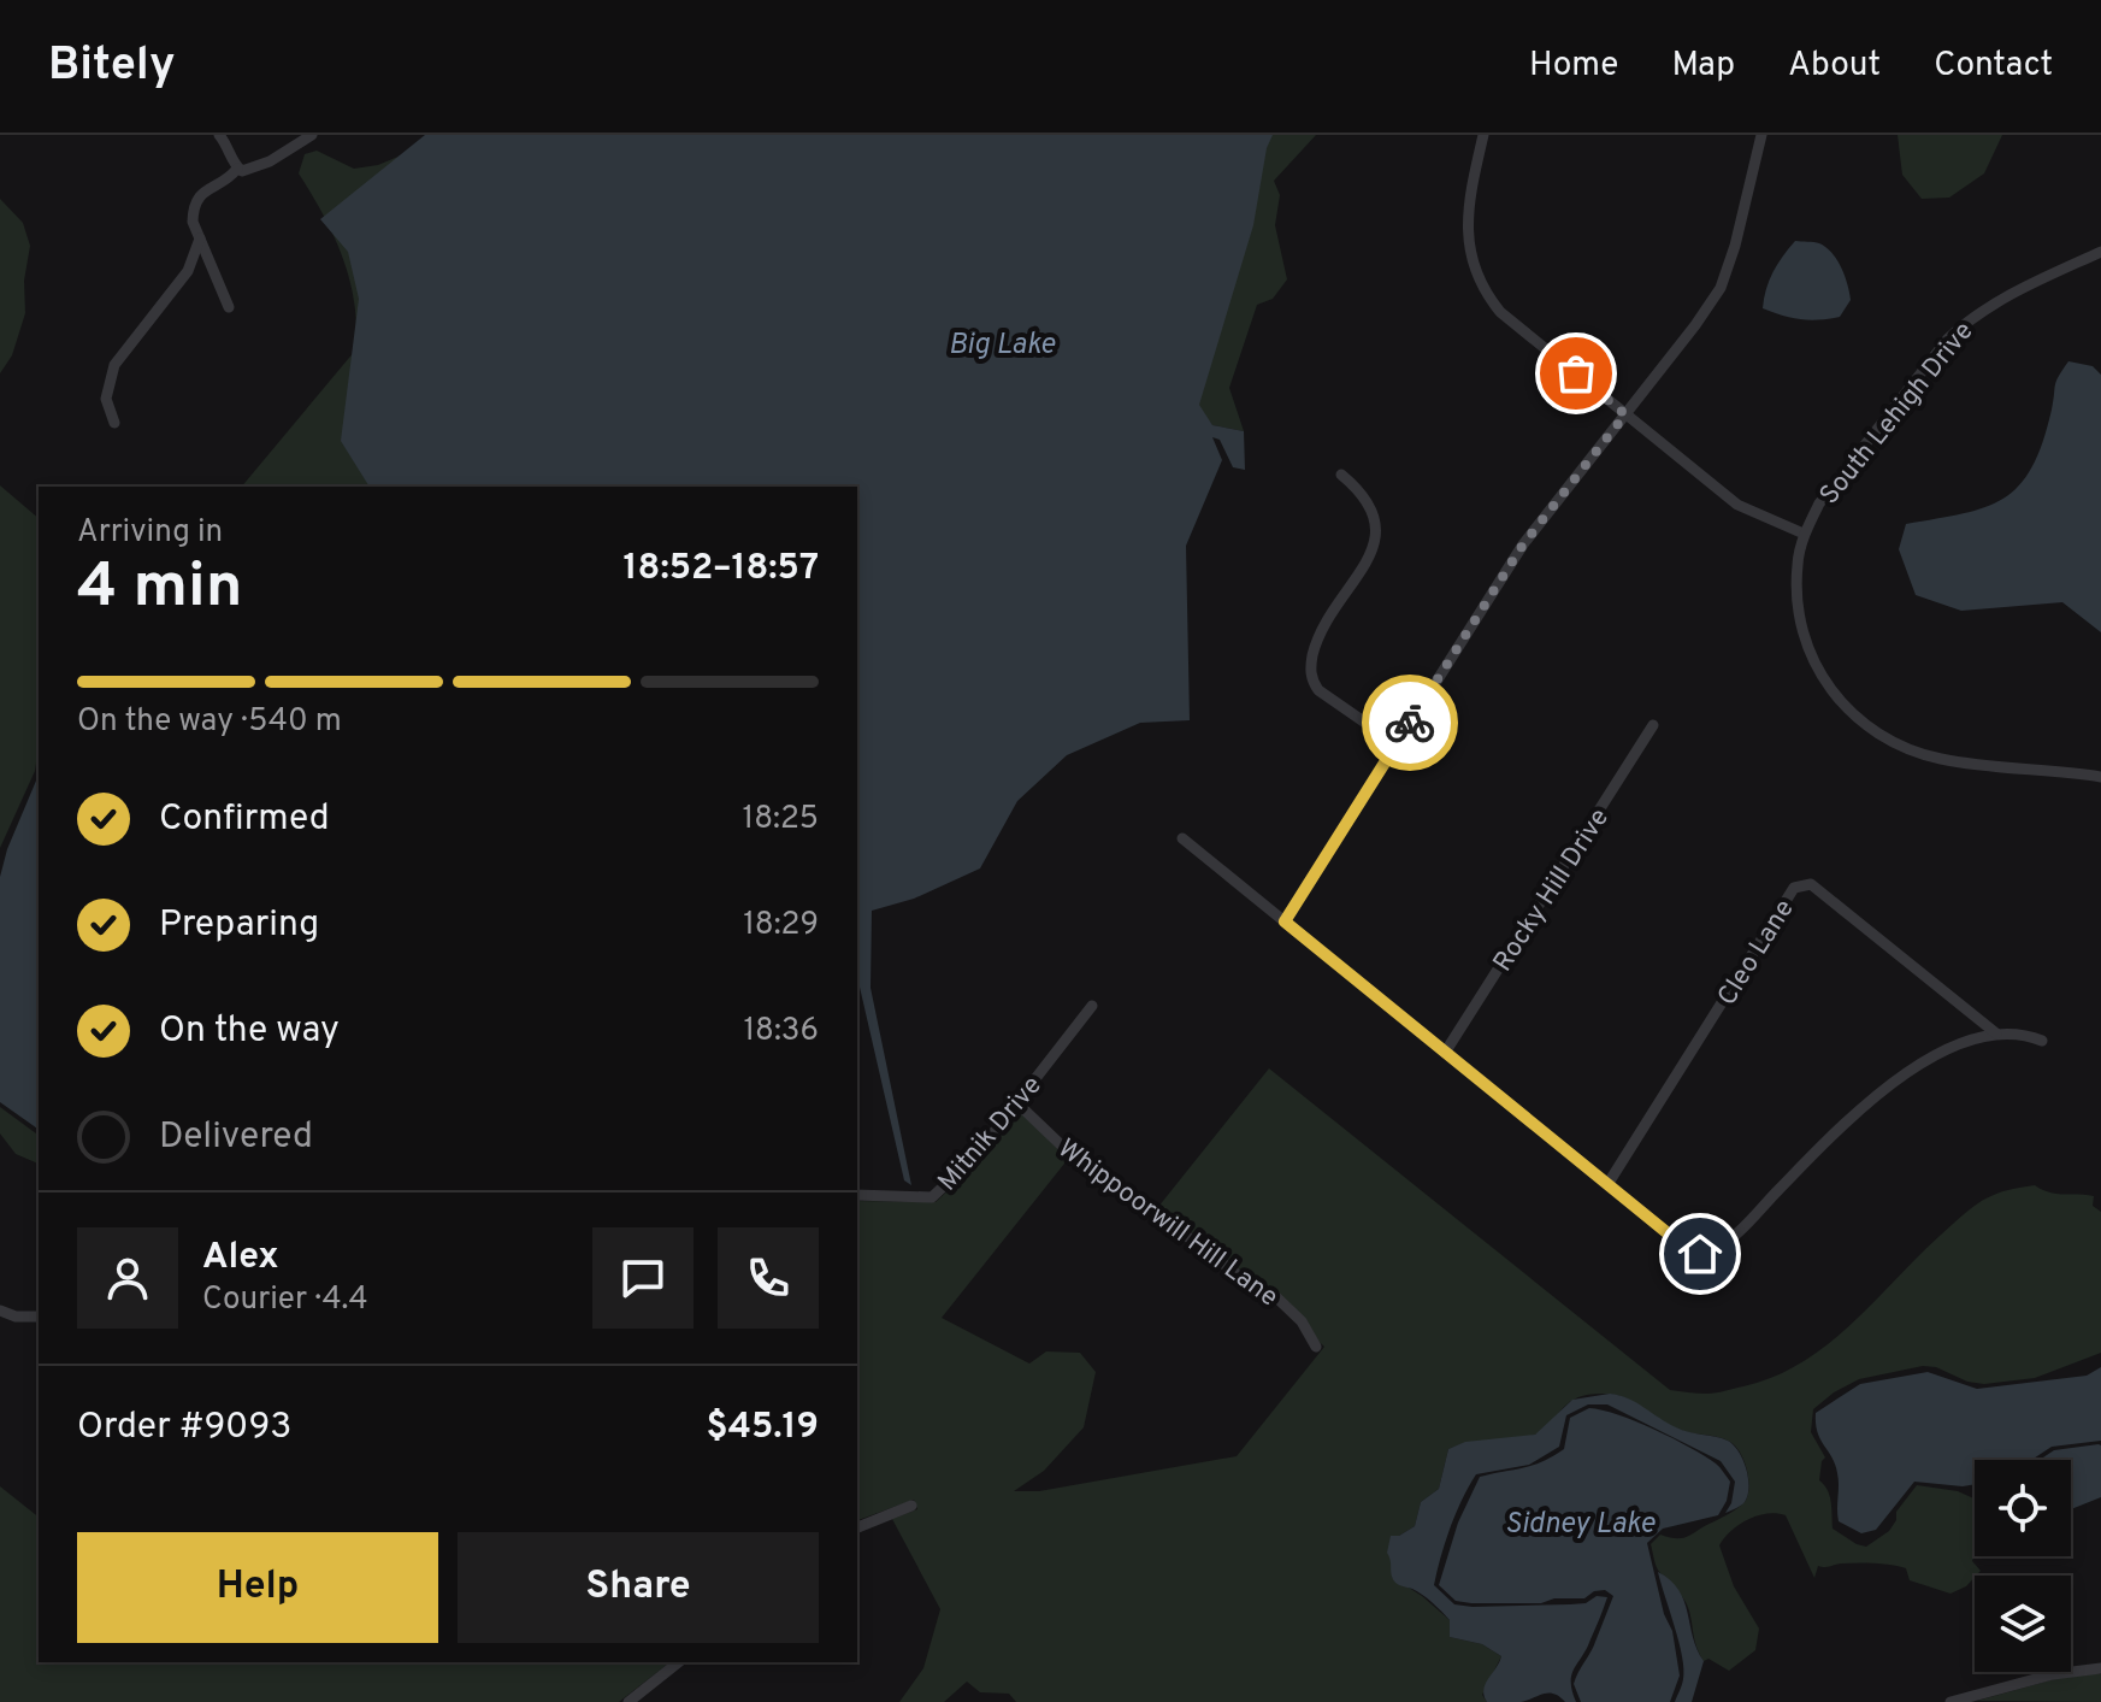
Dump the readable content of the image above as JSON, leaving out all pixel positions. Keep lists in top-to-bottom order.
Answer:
{
  "streets": {
    "street": [
      "South Lehigh Drive",
      "Rocky Hill Drive",
      "Cleo Lane",
      "Mitnik Drive",
      "Whippoorwill Hill Lane"
    ]
  },
  "crossings": [
    ["Mitnik Drive", "Whippoorwill Hill Lane"]
  ],
  "water": ["Big Lake", "Sidney Lake"],
  "page": {
    "header": "Bitely",
    "nav": [
      "Home",
      "Map",
      "About",
      "Contact"
    ],
    "heading": ["4 min", "Arriving in", "18:52–18:57"],
    "panel": [
      "Alex",
      "Courier · 4.4",
      "Order #9093",
      "$45.19"
    ],
    "bar": "On the way · 540 m",
    "list": [
      ["Confirmed", "18:25"],
      ["Preparing", "18:29"],
      ["On the way", "18:36"],
      "Delivered"
    ],
    "buttons": ["Help", "Share"]
  }
}
